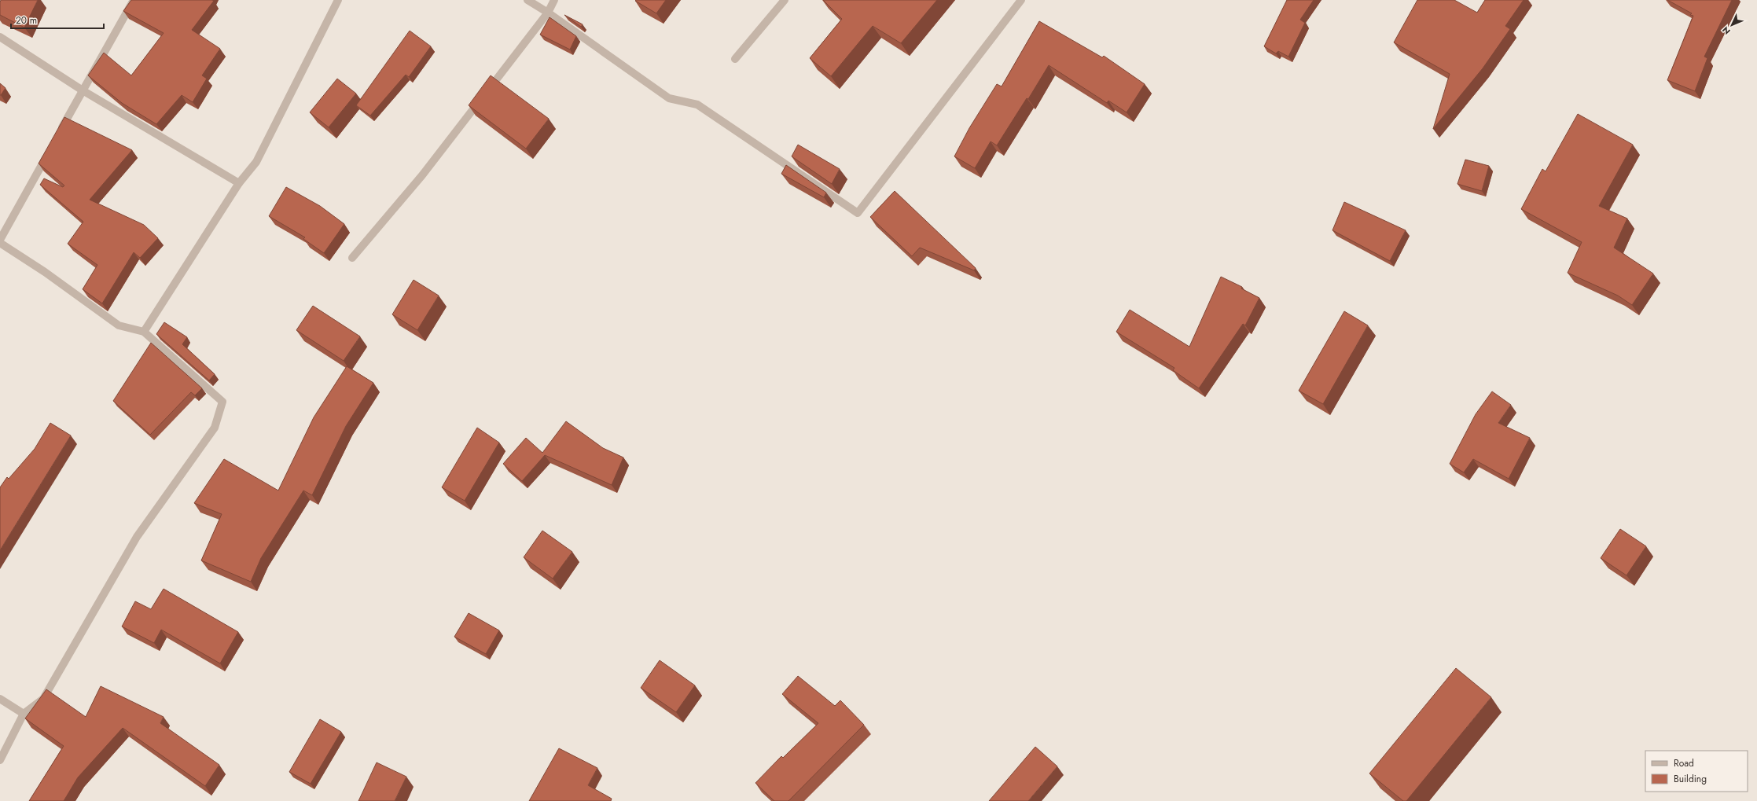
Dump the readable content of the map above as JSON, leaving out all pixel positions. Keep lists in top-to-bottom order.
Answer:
{
  "legend": ["Road", "Building"],
  "scale_bar": "20 m",
  "north": "bottom left"
}
